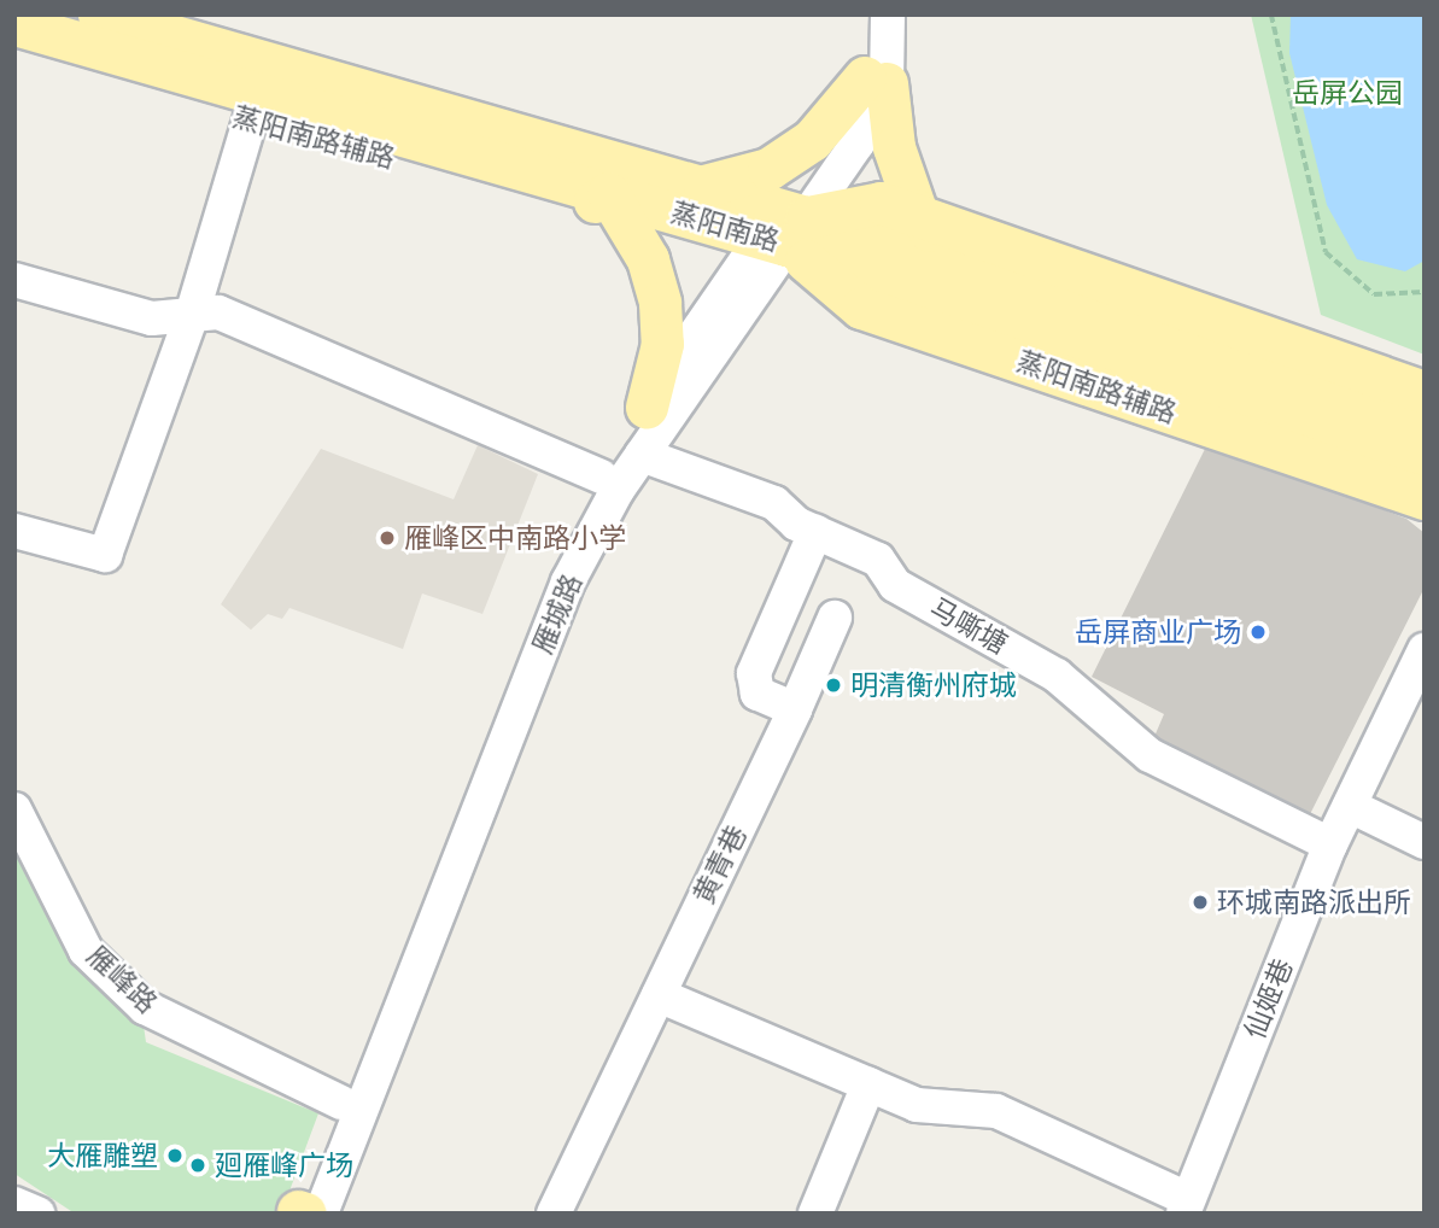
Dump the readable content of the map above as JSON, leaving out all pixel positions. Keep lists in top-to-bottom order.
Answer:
{
  "streets": {
    "main road": ["蒸阳南路辅路", "蒸阳南路"],
    "street": [
      "雁城路",
      "马嘶塘",
      "黄青巷",
      "雁峰路",
      "仙姬巷"
    ]
  },
  "crossings": [
    ["蒸阳南路辅路", "蒸阳南路"],
    ["蒸阳南路辅路", "雁城路"],
    ["蒸阳南路", "雁城路"],
    ["雁城路", "马嘶塘"],
    ["雁城路", "雁峰路"],
    ["马嘶塘", "仙姬巷"]
  ],
  "parks": ["岳屏公园"],
  "places": [
    "雁峰区中南路小学",
    "岳屏商业广场",
    "明清衡州府城",
    "环城南路派出所",
    "大雁雕塑",
    "廻雁峰广场"
  ]
}
